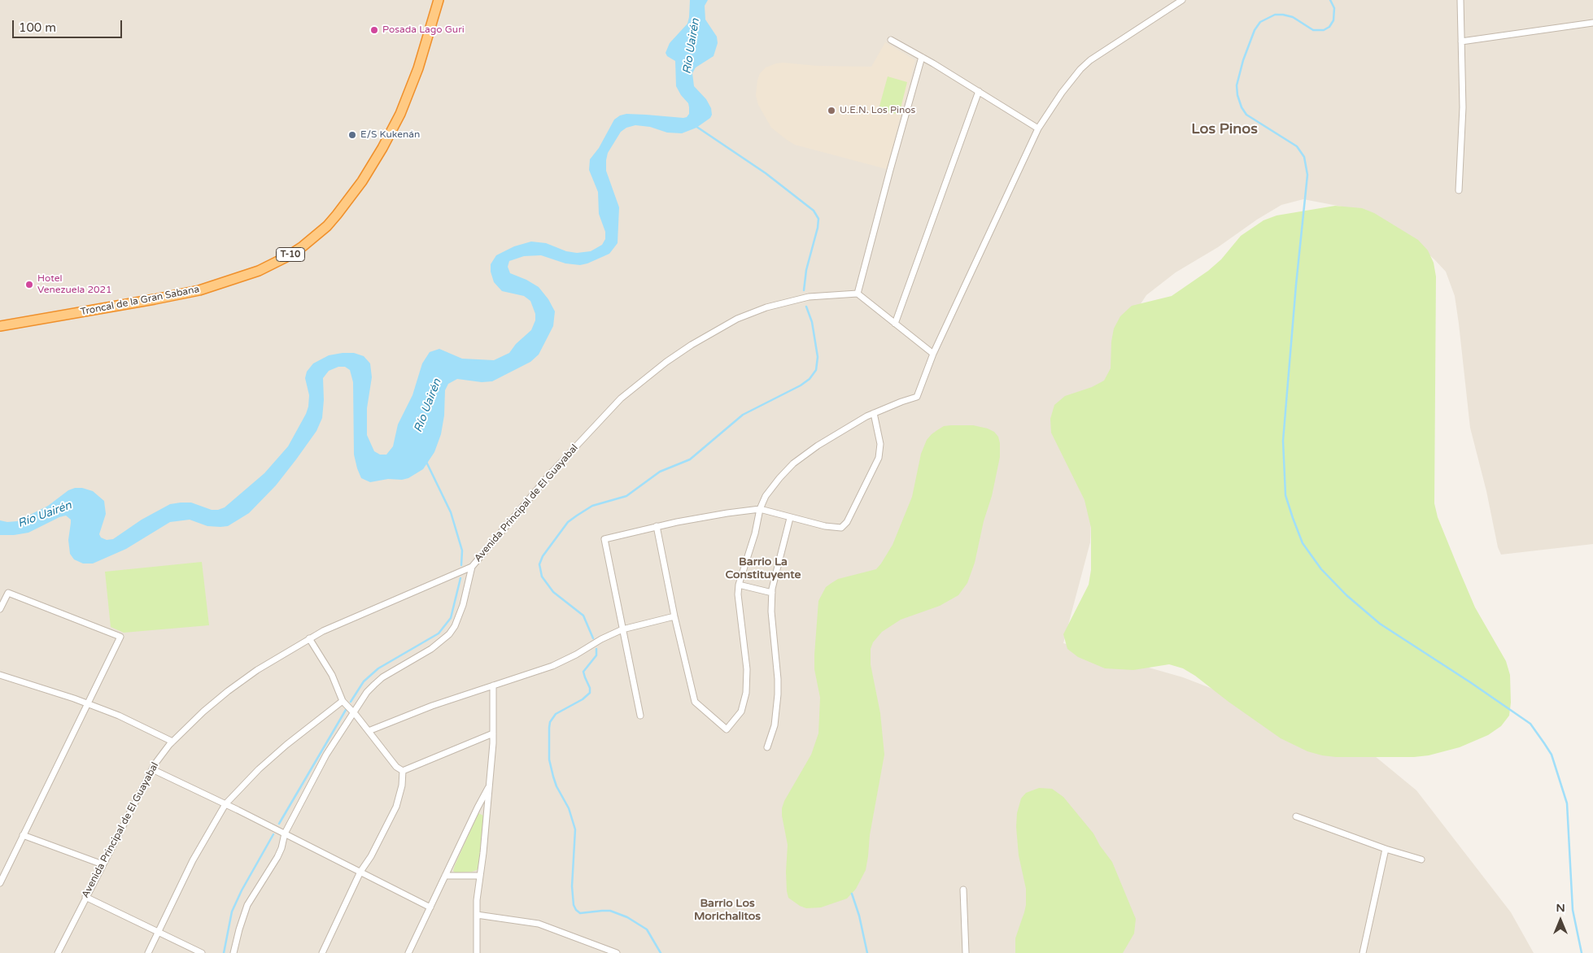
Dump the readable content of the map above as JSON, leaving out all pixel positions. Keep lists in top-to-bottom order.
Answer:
{
  "streets": {
    "highway": ["T-10", "Troncal de la Gran Sabana"],
    "street": ["Avenida Principal de El Guayabal"]
  },
  "districts": ["Los Pinos", "Barrio La Constituyente", "Barrio Los Morichalitos"],
  "water": ["Río Uairén"],
  "places": [
    "Posada Lago Guri",
    "U.E.N. Los Pinos",
    "E/S Kukenán",
    "Hotel Venezuela 2021"
  ],
  "scale_bar": "100 m",
  "north": "top"
}
